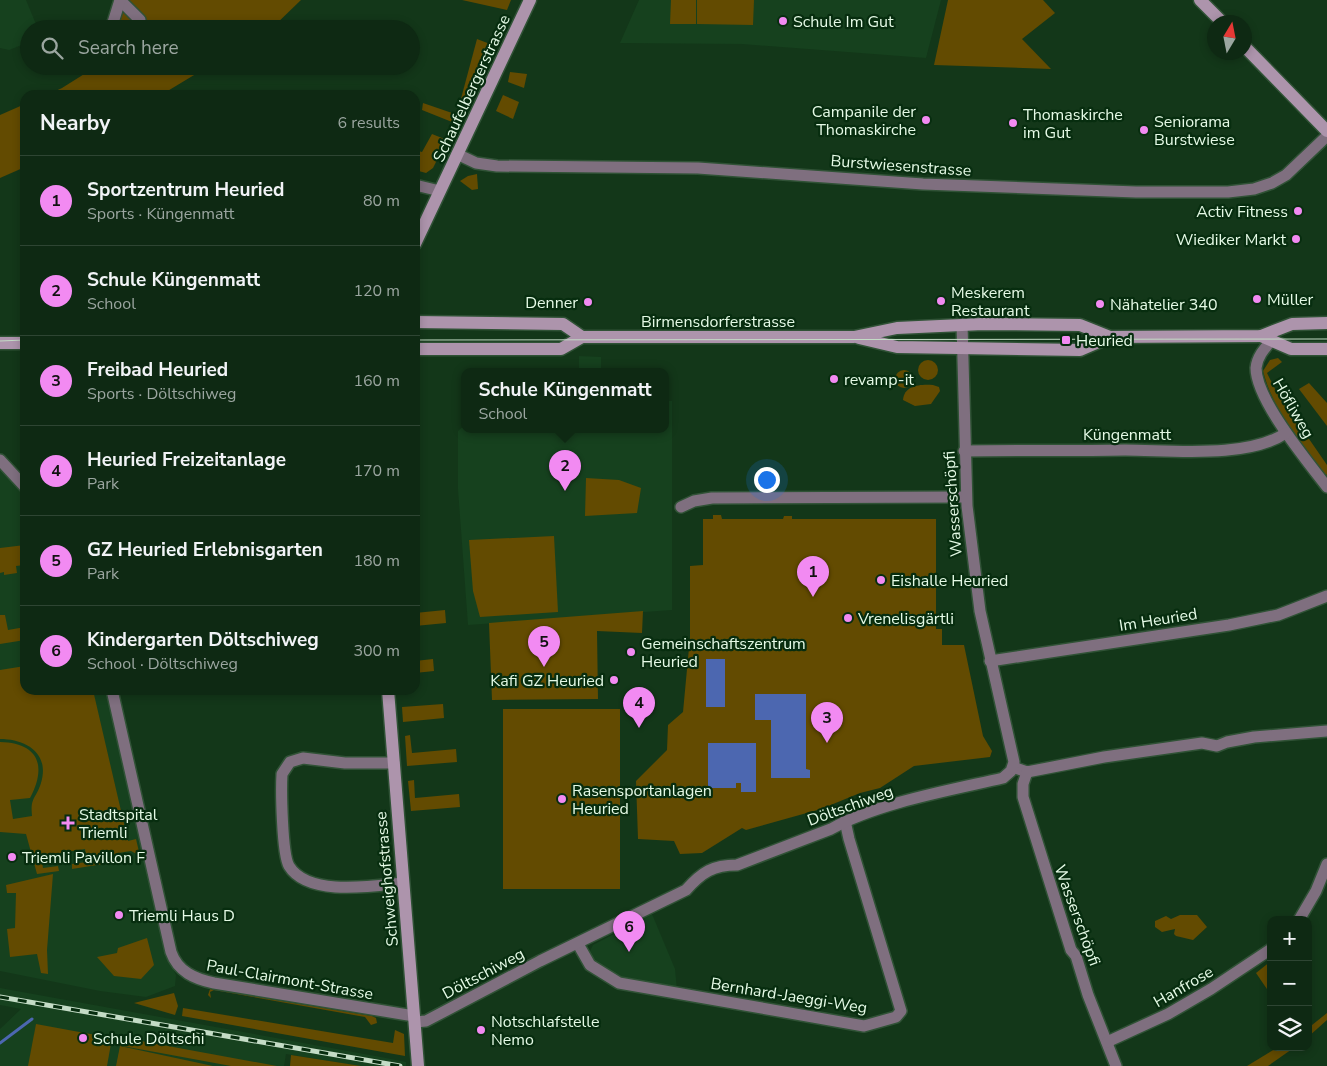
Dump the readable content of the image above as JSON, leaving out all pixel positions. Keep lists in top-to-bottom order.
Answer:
{
  "streets": {
    "main road": ["Schaufelbergerstrasse", "Birmensdorferstrasse", "Schweighofstrasse"],
    "street": [
      "Burstwiesenstrasse",
      "Höfliweg",
      "Küngenmatt",
      "Wasserschöpfi",
      "Im Heuried",
      "Döltschiweg",
      "Paul-Clairmont-Strasse",
      "Hanfrose",
      "Bernhard-Jaeggi-Weg"
    ]
  },
  "crossings": [
    ["Schaufelbergerstrasse", "Burstwiesenstrasse"],
    ["Birmensdorferstrasse", "Höfliweg"],
    ["Birmensdorferstrasse", "Wasserschöpfi"],
    ["Höfliweg", "Küngenmatt"],
    ["Küngenmatt", "Wasserschöpfi"],
    ["Wasserschöpfi", "Im Heuried"],
    ["Wasserschöpfi", "Döltschiweg"],
    ["Wasserschöpfi", "Hanfrose"],
    ["Döltschiweg", "Schweighofstrasse"],
    ["Döltschiweg", "Paul-Clairmont-Strasse"],
    ["Döltschiweg", "Bernhard-Jaeggi-Weg"],
    ["Schweighofstrasse", "Paul-Clairmont-Strasse"]
  ],
  "places": {
    "other": [
      "Schule Im Gut",
      "Campanile der Thomaskirche",
      "Thomaskirche im Gut",
      "Seniorama Burstwiese",
      "Activ Fitness",
      "Wiediker Markt",
      "Müller",
      "Meskerem Restaurant",
      "Denner",
      "Nähatelier 340",
      "revamp-it",
      "Eishalle Heuried",
      "Vrenelisgärtli",
      "Gemeinschaftszentrum Heuried",
      "Kafi GZ Heuried",
      "Rasensportanlagen Heuried",
      "Triemli Pavillon F",
      "Triemli Haus D",
      "Notschlafstelle Nemo",
      "Schule Döltschi"
    ],
    "transit": ["Heuried"],
    "health": ["Stadtspital Triemli"]
  },
  "north": "top",
  "page": {
    "search": "Search here",
    "heading": ["Nearby", "6 results"],
    "list": [
      {
        "mark": "1",
        "name": "Sportzentrum Heuried",
        "note": "Sports · Küngenmatt",
        "value": "80 m"
      },
      {
        "mark": "2",
        "name": "Schule Küngenmatt",
        "note": "School",
        "value": "120 m"
      },
      {
        "mark": "3",
        "name": "Freibad Heuried",
        "note": "Sports · Döltschiweg",
        "value": "160 m"
      },
      {
        "mark": "4",
        "name": "Heuried Freizeitanlage",
        "note": "Park",
        "value": "170 m"
      },
      {
        "mark": "5",
        "name": "GZ Heuried Erlebnisgarten",
        "note": "Park",
        "value": "180 m"
      },
      {
        "mark": "6",
        "name": "Kindergarten Döltschiweg",
        "note": "School · Döltschiweg",
        "value": "300 m"
      }
    ],
    "popup": ["Schule Küngenmatt", "School"],
    "pins": [
      "2",
      "1",
      "5",
      "4",
      "3",
      "6"
    ],
    "map_buttons": ["+", "−"]
  }
}
